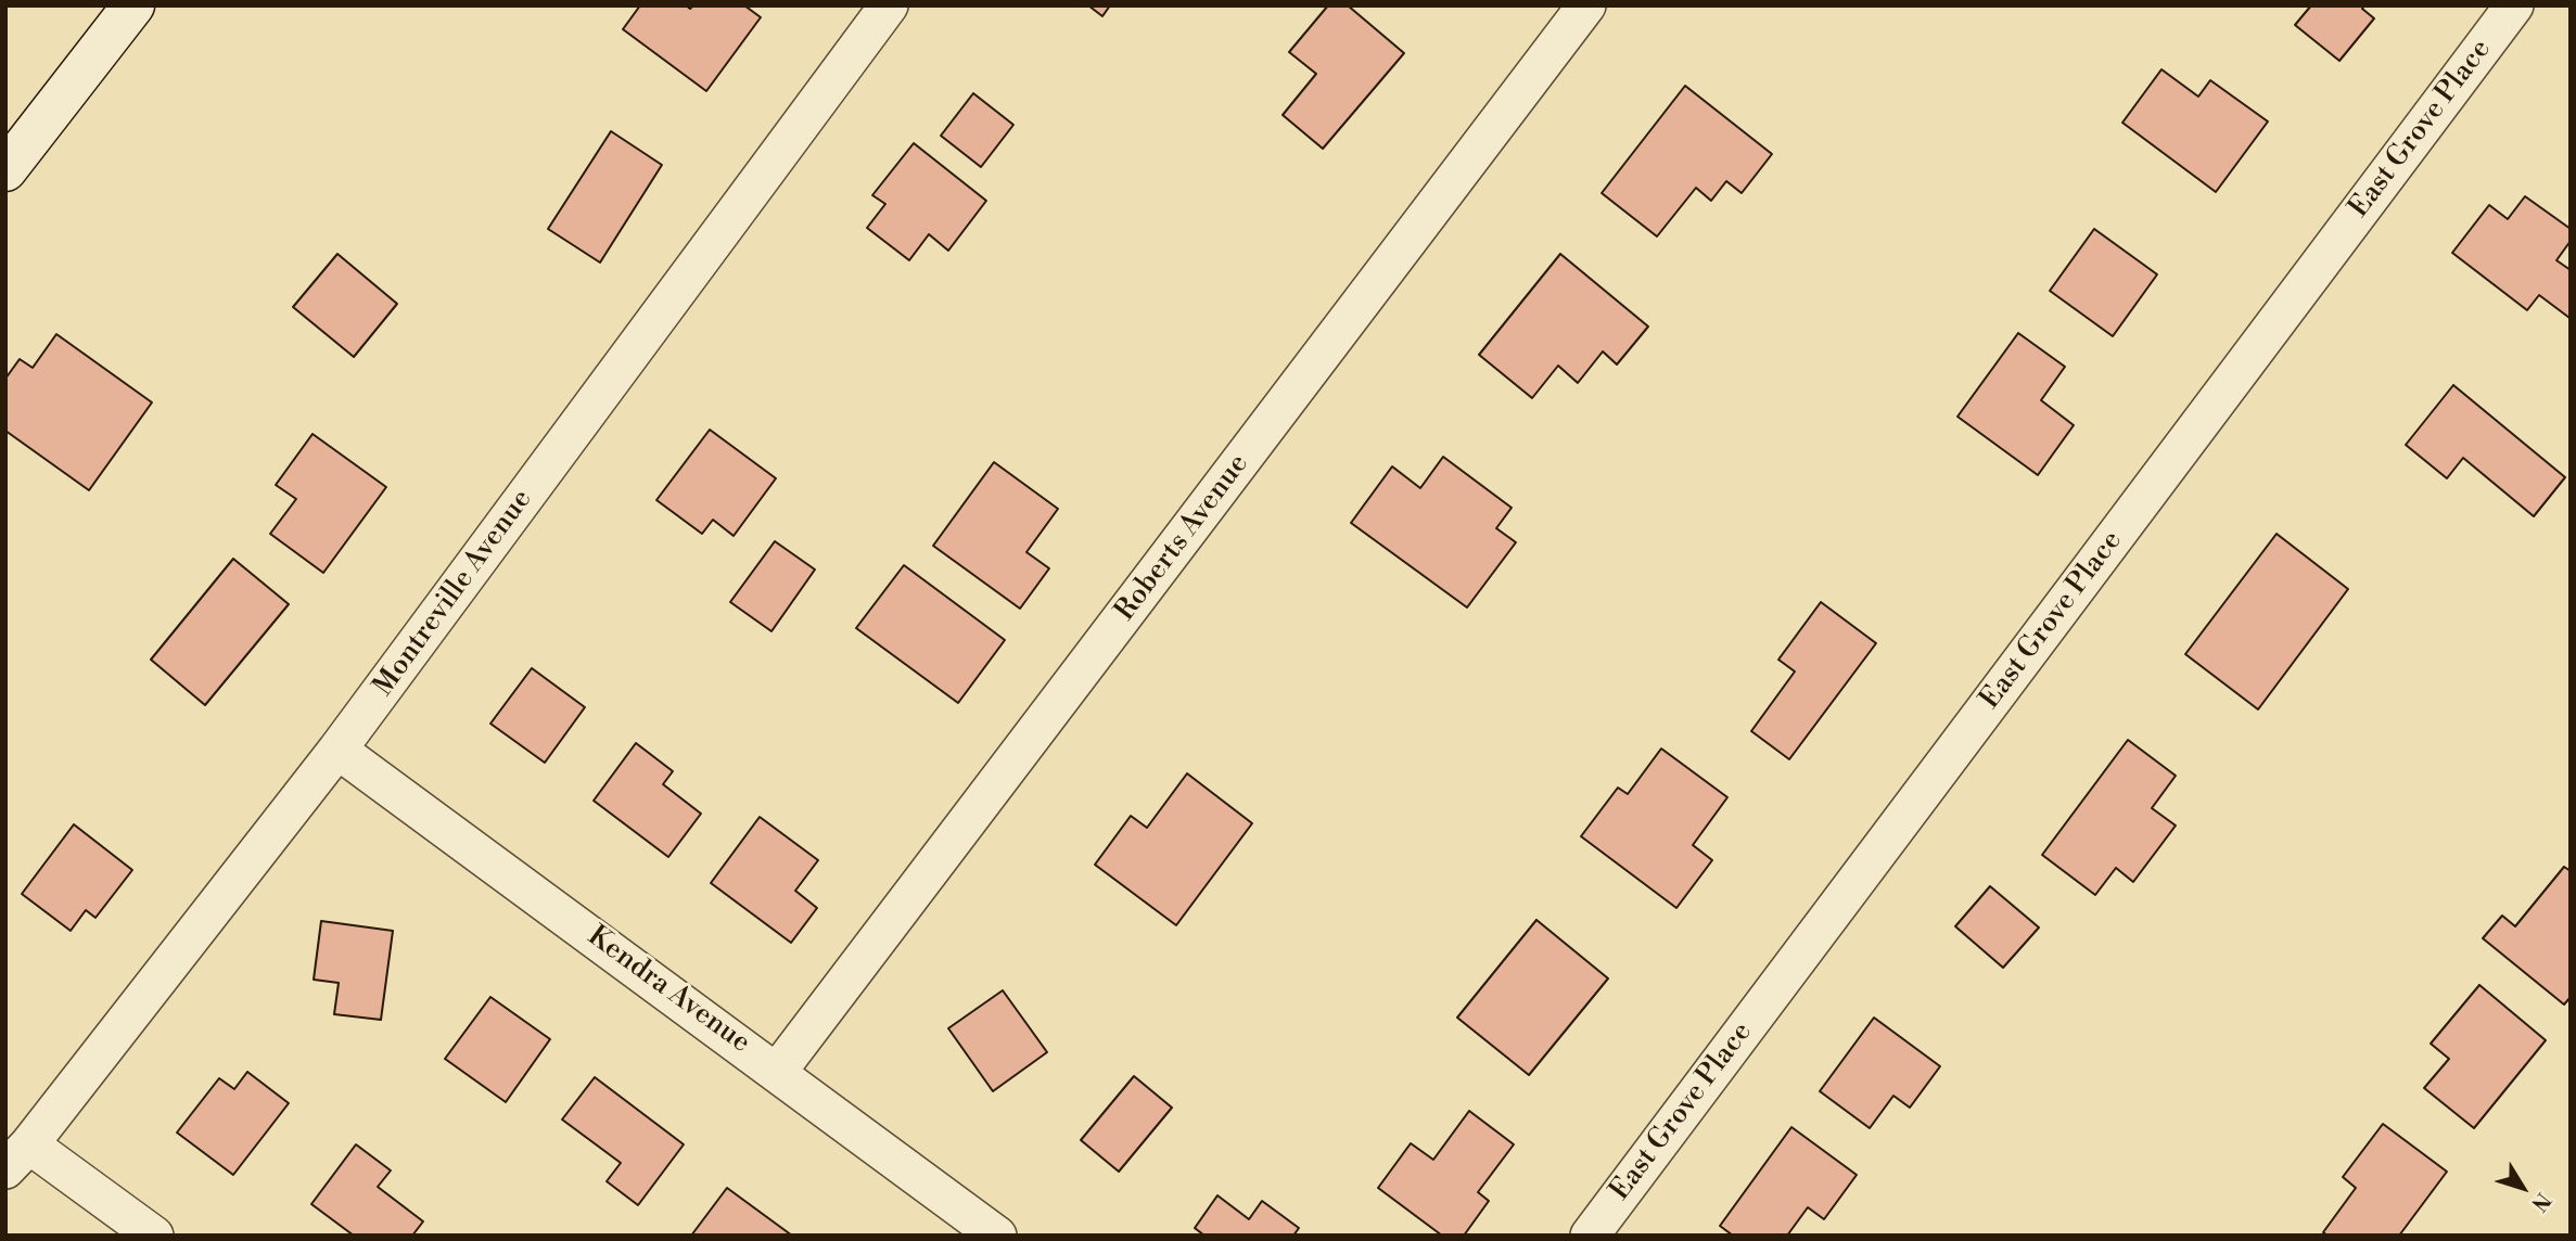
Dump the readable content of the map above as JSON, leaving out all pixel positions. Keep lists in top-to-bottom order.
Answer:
{
  "streets": {
    "street": [
      "East Grove Place",
      "Roberts Avenue",
      "Montreville Avenue",
      "Kendra Avenue"
    ]
  },
  "crossings": [
    ["Roberts Avenue", "Kendra Avenue"],
    ["Montreville Avenue", "Kendra Avenue"]
  ],
  "north": "bottom right"
}
